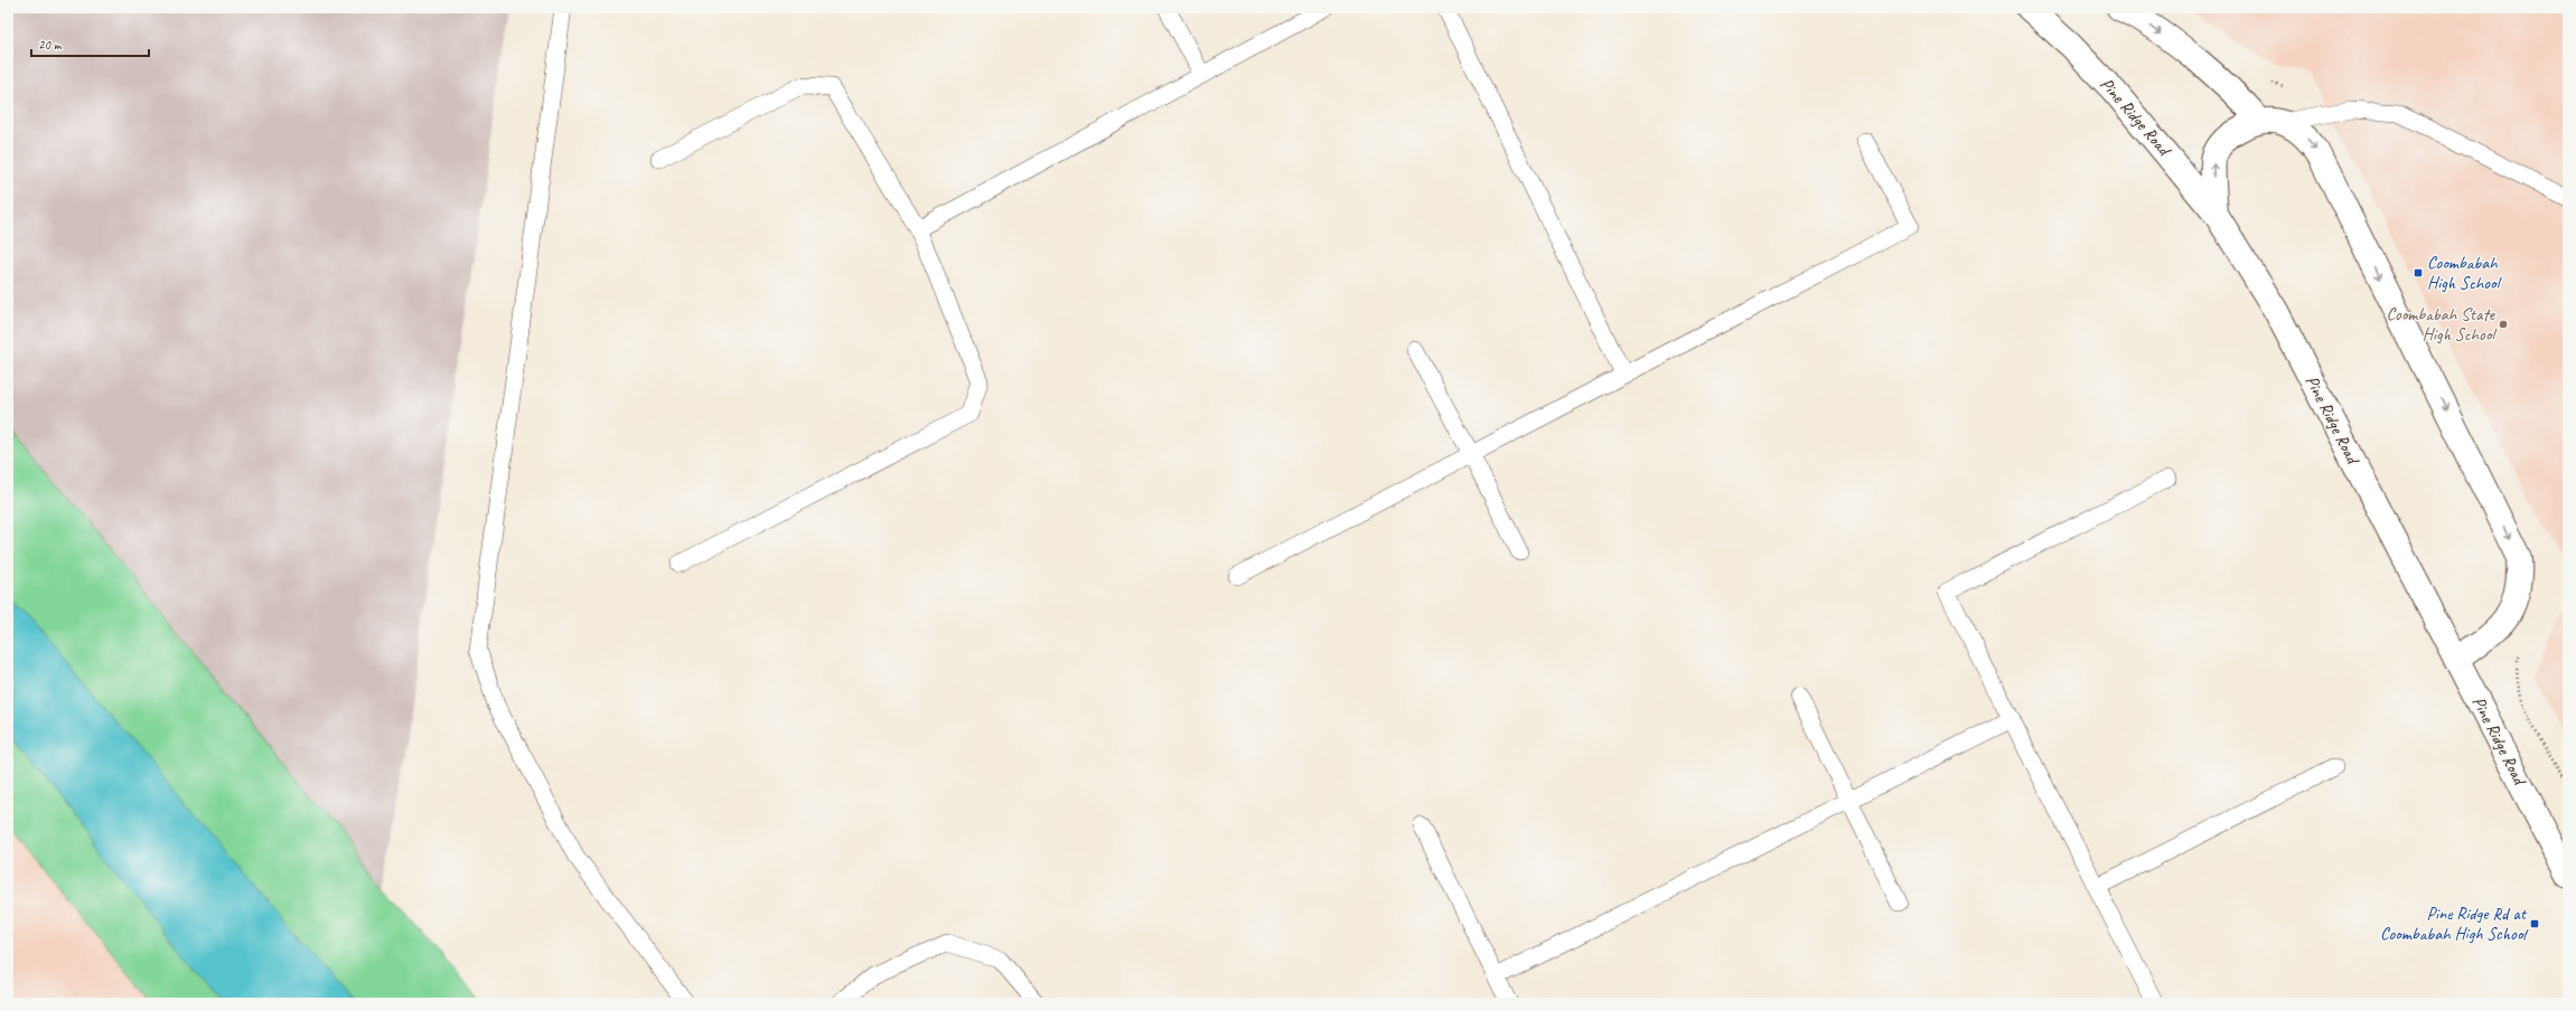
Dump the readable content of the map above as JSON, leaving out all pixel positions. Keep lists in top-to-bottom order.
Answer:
{
  "streets": {
    "street": ["Pine Ridge Road"]
  },
  "places": {
    "transit": ["Coombabah High School", "Pine Ridge Rd at Coombabah High School"],
    "other": ["Coombabah State High School"]
  },
  "scale_bar": "20 m"
}
